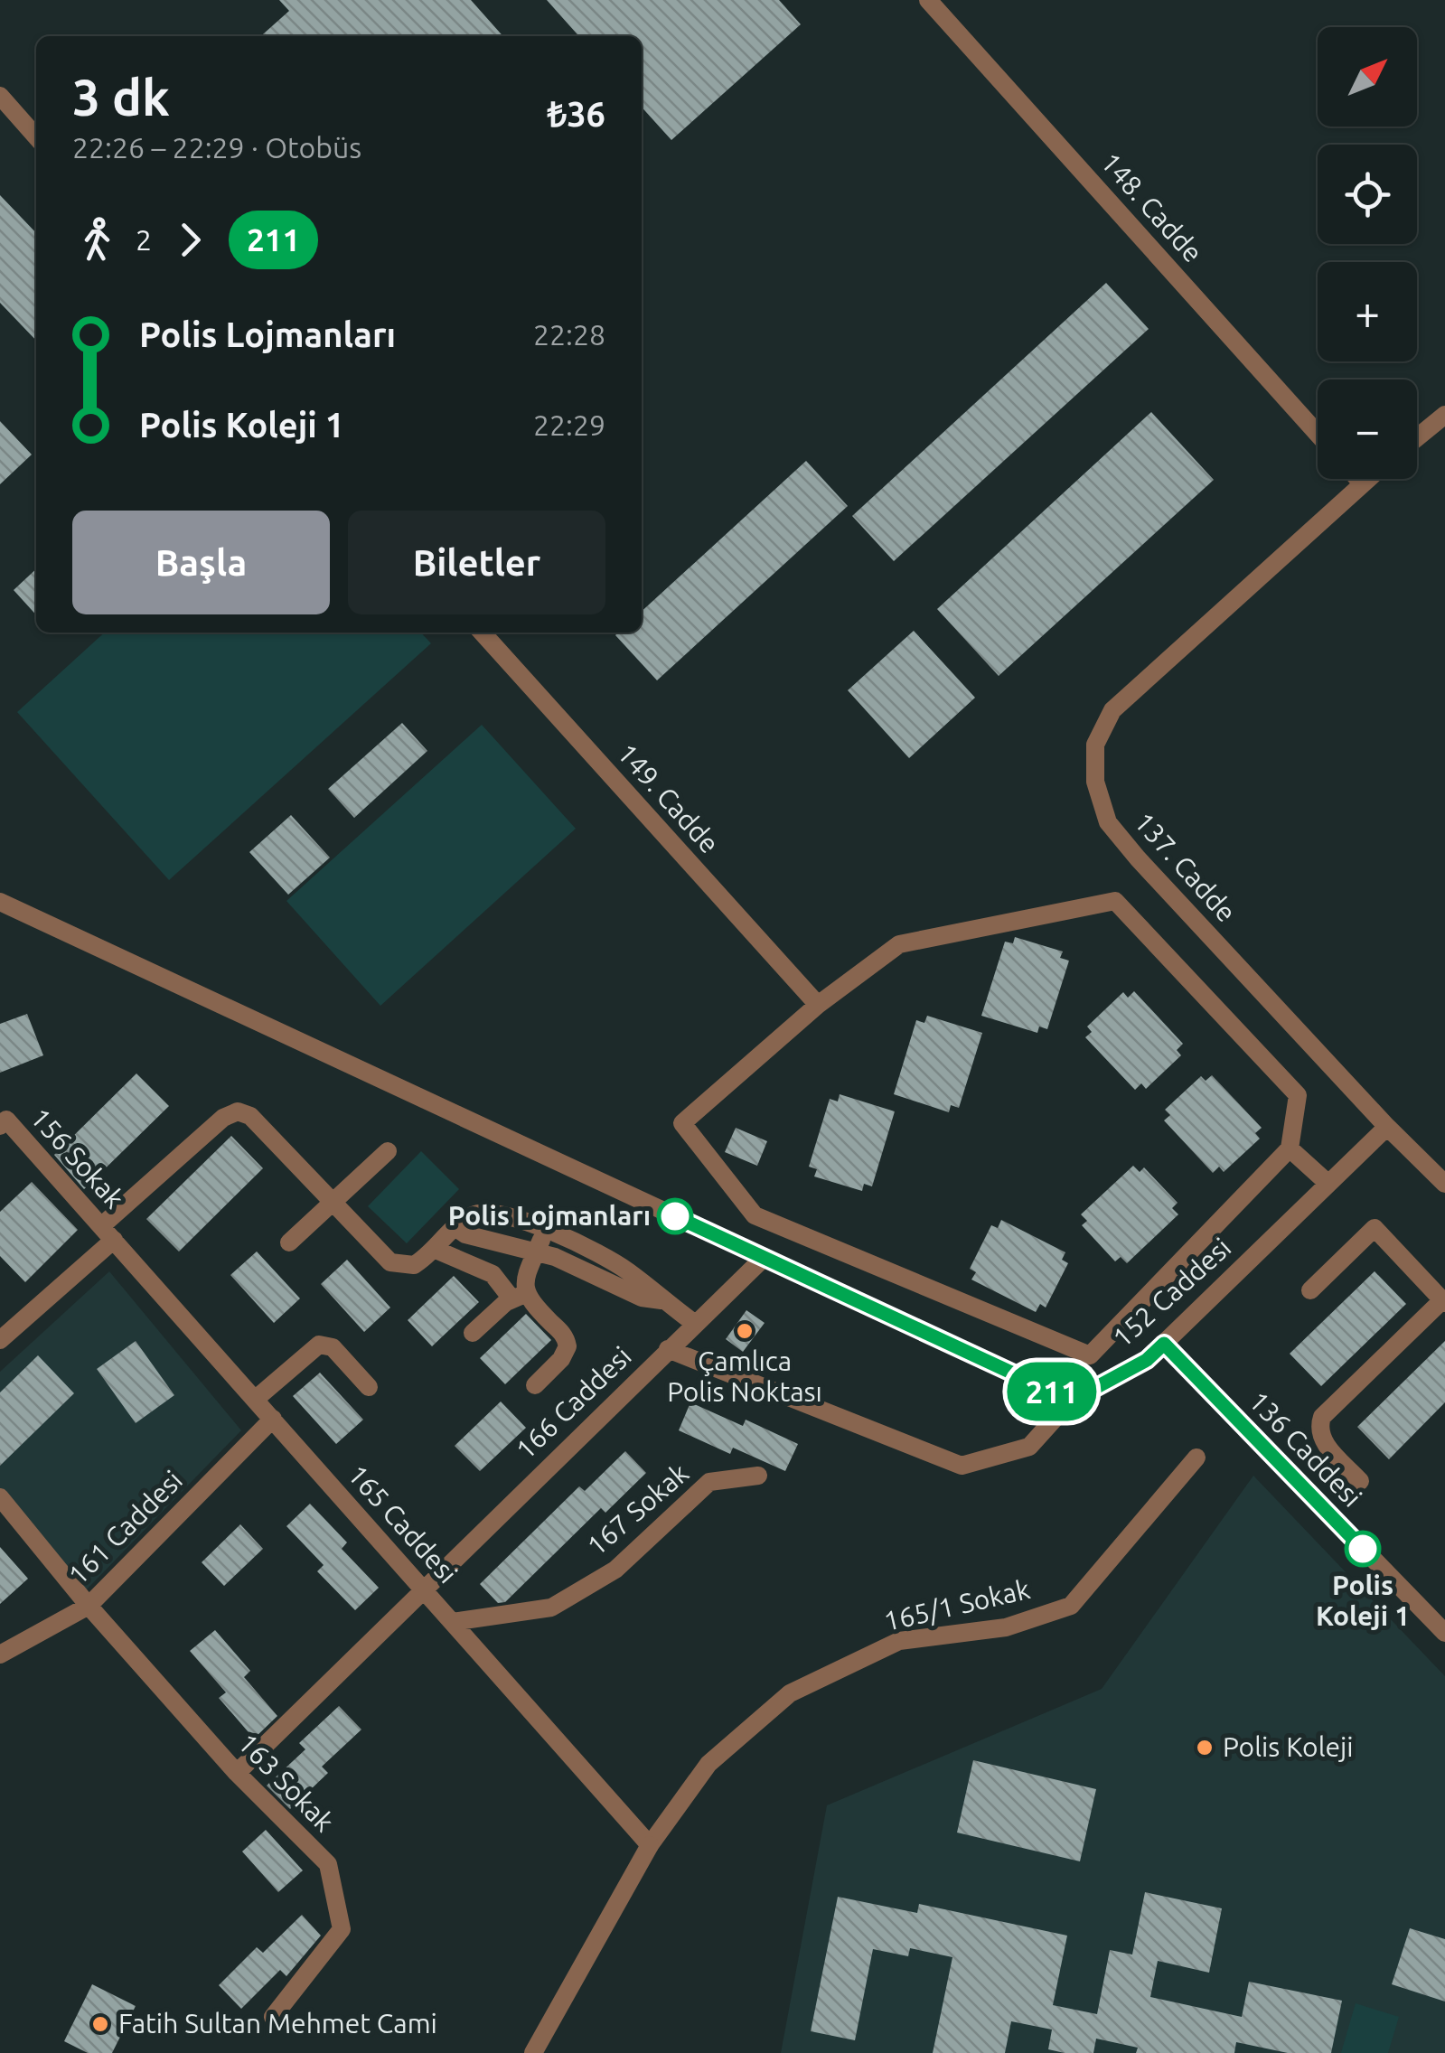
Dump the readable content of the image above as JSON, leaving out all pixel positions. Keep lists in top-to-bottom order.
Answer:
{
  "streets": {
    "street": [
      "148. Cadde",
      "149. Cadde",
      "137. Cadde",
      "156 Sokak",
      "152 Caddesi",
      "166 Caddesi",
      "136 Caddesi",
      "167 Sokak",
      "165 Caddesi",
      "161 Caddesi",
      "165/1 Sokak",
      "163 Sokak"
    ]
  },
  "crossings": [
    ["137. Cadde", "152 Caddesi"],
    ["156 Sokak", "165 Caddesi"],
    ["152 Caddesi", "166 Caddesi"],
    ["152 Caddesi", "136 Caddesi"],
    ["166 Caddesi", "165 Caddesi"],
    ["166 Caddesi", "163 Sokak"],
    ["167 Sokak", "165 Caddesi"],
    ["165 Caddesi", "161 Caddesi"],
    ["165 Caddesi", "165/1 Sokak"],
    ["161 Caddesi", "163 Sokak"]
  ],
  "places": [
    "Polis Lojmanları",
    "Çamlıca Polis Noktası",
    "Polis Koleji 1",
    "Polis Koleji",
    "Fatih Sultan Mehmet Cami"
  ],
  "lines": ["bus line 211"],
  "north": "top right",
  "page": {
    "on_map": "211",
    "map_buttons": ["+", "−"],
    "heading": ["3 dk", "22:26 – 22:29 · Otobüs", "₺36"],
    "legs": ["2", "211"],
    "list": [
      {
        "name": "Polis Lojmanları",
        "value": "22:28"
      },
      {
        "name": "Polis Koleji 1",
        "value": "22:29"
      }
    ],
    "buttons": ["Başla", "Biletler"]
  }
}
